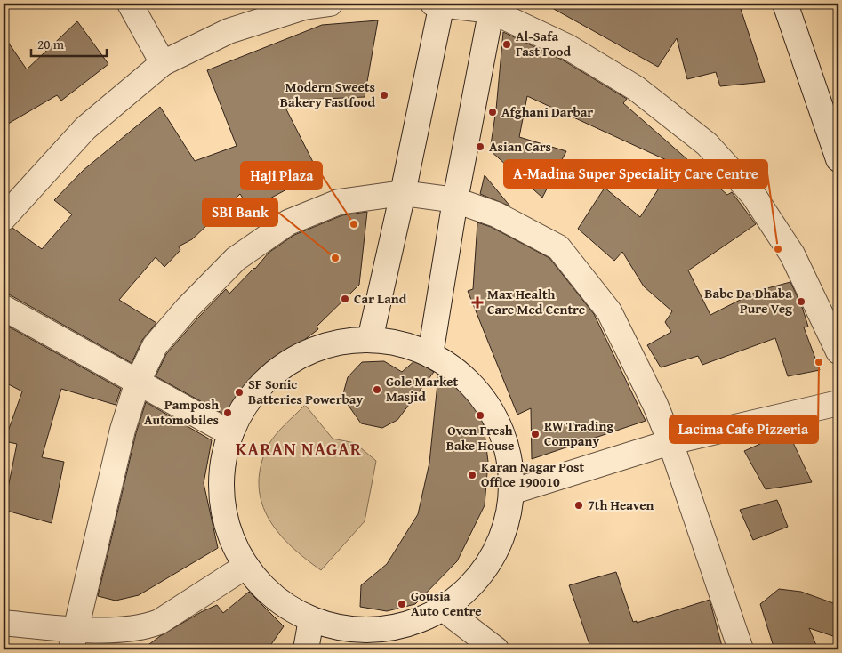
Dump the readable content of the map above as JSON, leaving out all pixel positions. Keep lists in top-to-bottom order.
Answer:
{
  "districts": ["KARAN NAGAR"],
  "places": {
    "other": [
      "Al-Safa Fast Food",
      "Modern Sweets Bakery Fastfood",
      "Afghani Darbar",
      "Asian Cars",
      "Haji Plaza",
      "A-Madina Super Speciality Care Centre",
      "SBI Bank",
      "Car Land",
      "Babe Da Dhaba Pure Veg",
      "Lacima Cafe Pizzeria",
      "Gole Market Masjid",
      "SF Sonic Batteries Powerbay",
      "Pamposh Automobiles",
      "Oven Fresh Bake House",
      "RW Trading Company",
      "Karan Nagar Post Office 190010",
      "7th Heaven",
      "Gousia Auto Centre"
    ],
    "health": ["Max Health Care Med Centre"]
  },
  "scale_bar": "20 m"
}
